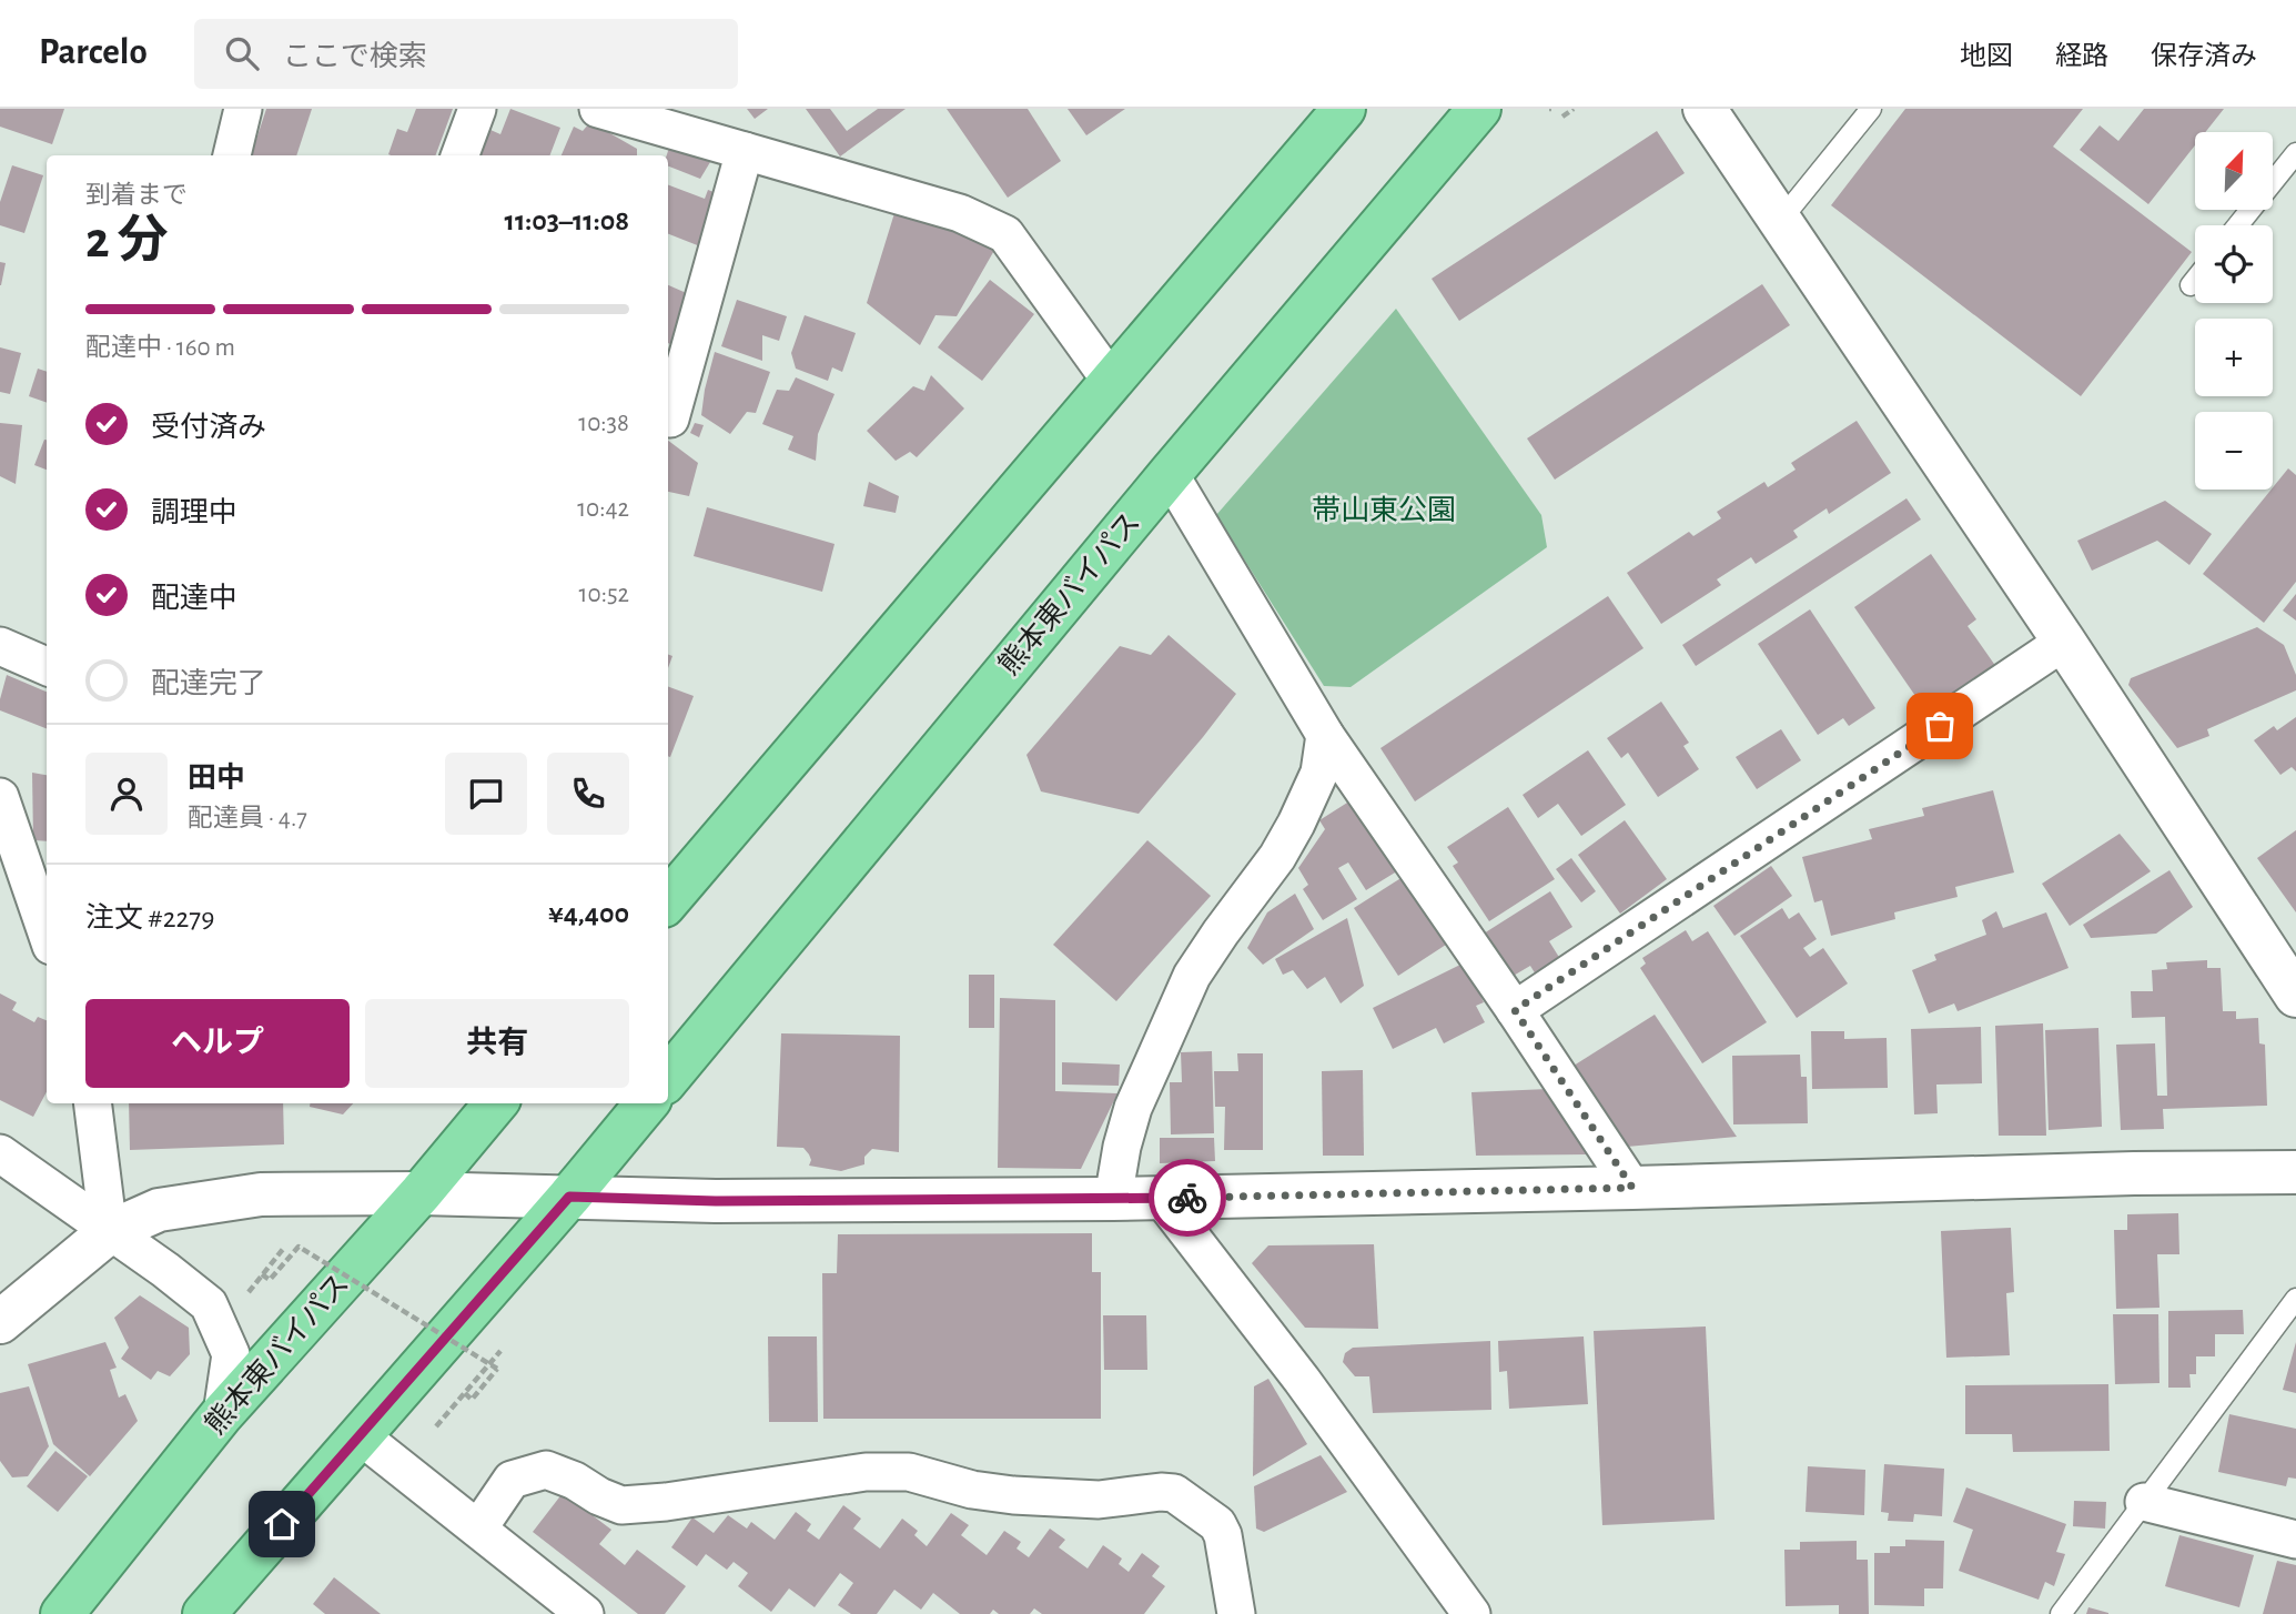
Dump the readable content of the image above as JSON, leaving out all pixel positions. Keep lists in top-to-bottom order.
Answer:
{
  "streets": {
    "highway": ["熊本東バイパス"]
  },
  "parks": ["帯山東公園"],
  "north": "top right",
  "page": {
    "header": "Parcelo",
    "search": "ここで検索",
    "nav": ["地図", "経路", "保存済み"],
    "map_buttons": ["+", "−"],
    "heading": ["2 分", "到着まで", "11:03–11:08"],
    "panel": [
      "田中",
      "配達員 · 4.7",
      "注文 #2279",
      "¥4,400"
    ],
    "bar": "配達中 · 160 m",
    "list": [
      ["受付済み", "10:38"],
      ["調理中", "10:42"],
      ["配達中", "10:52"],
      "配達完了"
    ],
    "buttons": ["ヘルプ", "共有"]
  }
}
